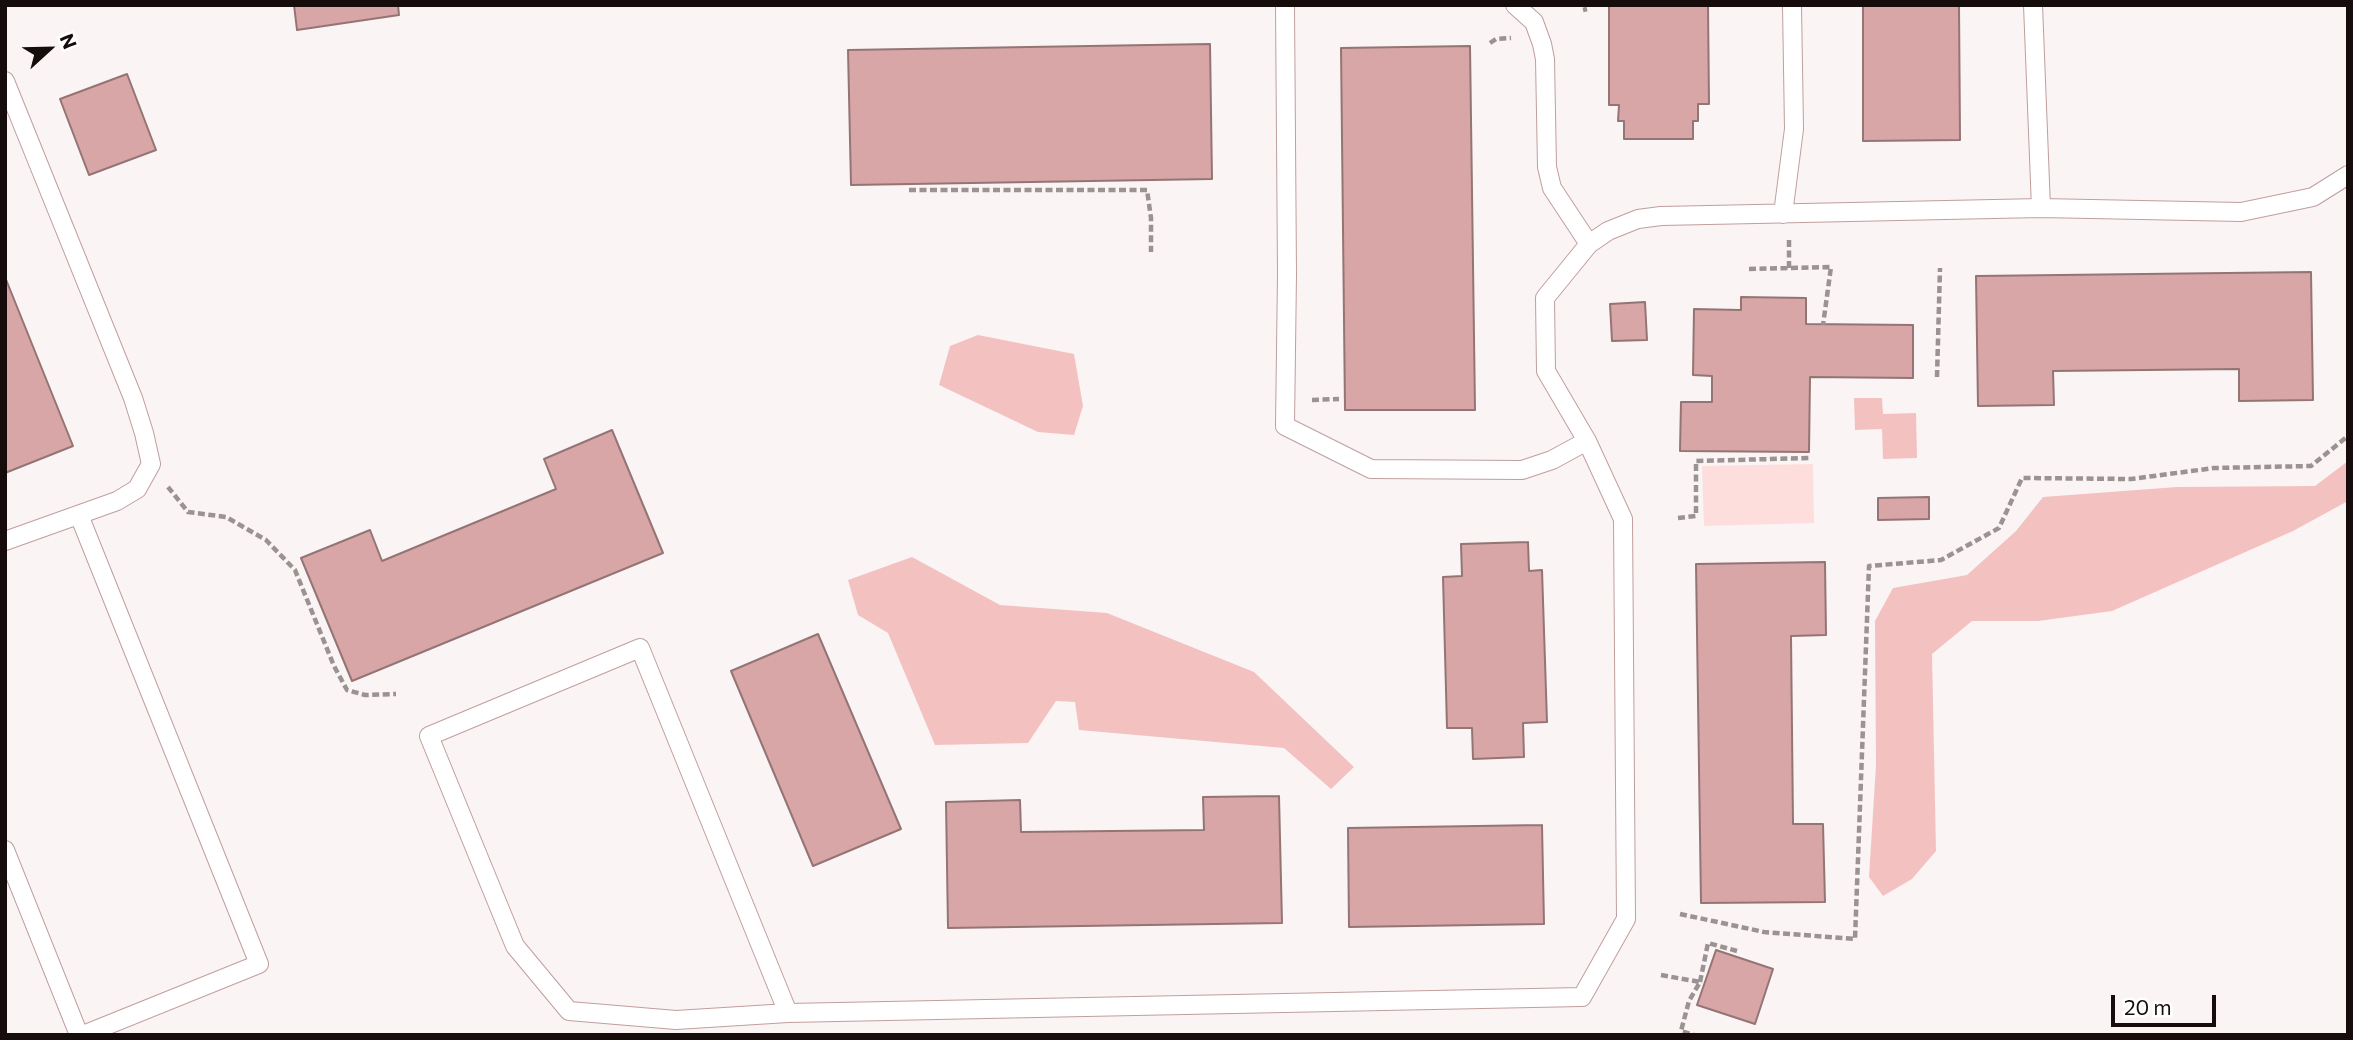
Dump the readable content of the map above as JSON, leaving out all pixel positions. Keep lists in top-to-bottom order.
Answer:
{
  "scale_bar": "20 m",
  "north": "right"
}
